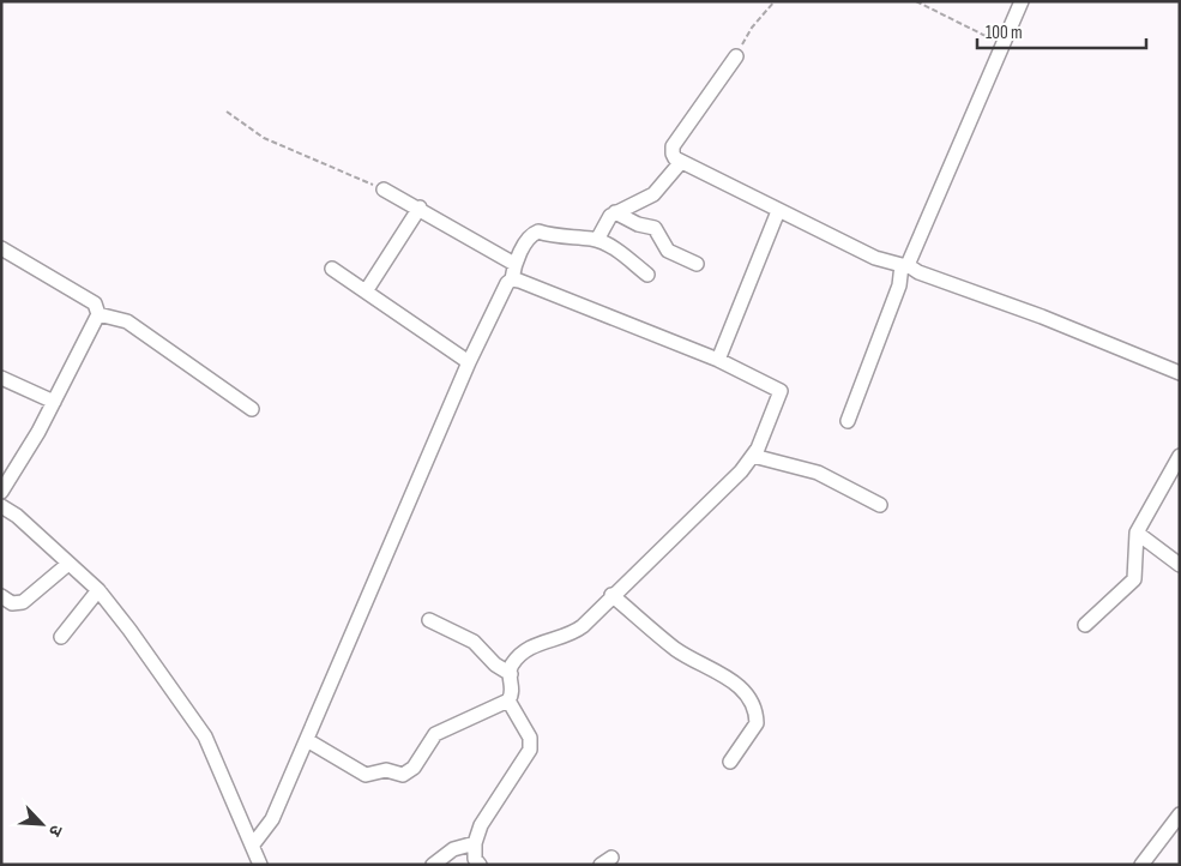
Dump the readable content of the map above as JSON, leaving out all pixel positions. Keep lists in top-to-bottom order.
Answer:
{
  "scale_bar": "100 m",
  "north": "bottom right"
}
